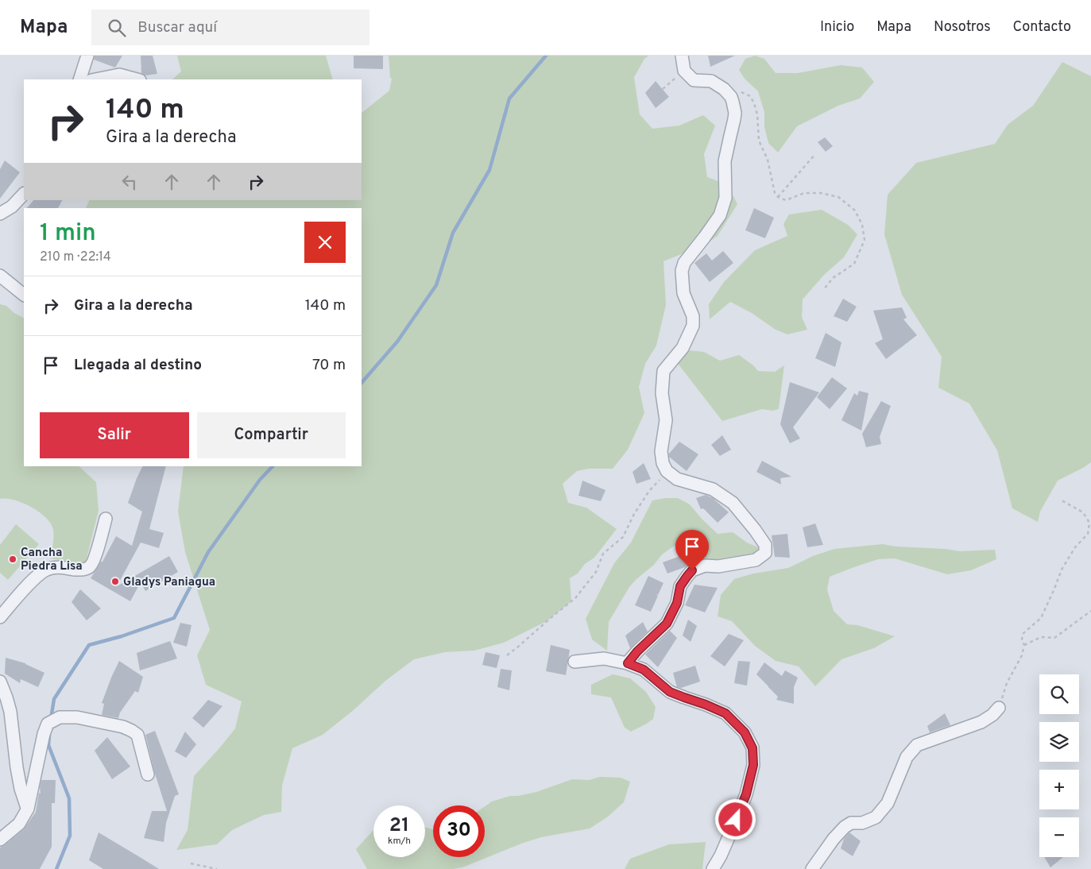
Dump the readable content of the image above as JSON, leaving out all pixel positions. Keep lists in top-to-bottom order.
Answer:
{
  "places": ["Cancha Piedra Lisa", "Gladys Paniagua"],
  "page": {
    "header": "Mapa",
    "search": "Buscar aquí",
    "nav": [
      "Inicio",
      "Mapa",
      "Nosotros",
      "Contacto"
    ],
    "turn": ["140 m", "Gira a la derecha"],
    "heading": ["1 min", "210 m · 22:14"],
    "list": [
      {
        "name": "Gira a la derecha",
        "value": "140 m"
      },
      {
        "name": "Llegada al destino",
        "value": "70 m"
      }
    ],
    "buttons": ["Salir", "Compartir"],
    "map_buttons": ["+", "−"],
    "speed": "21 km/h",
    "limit": "30"
  }
}
